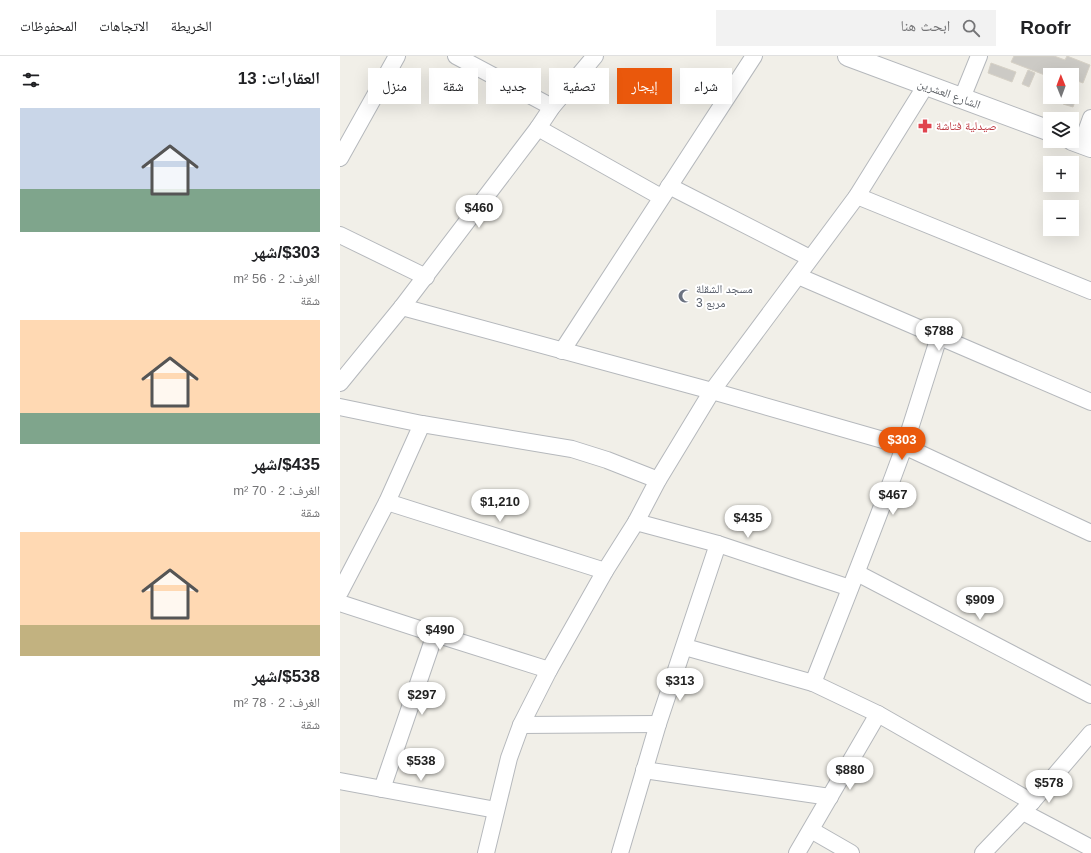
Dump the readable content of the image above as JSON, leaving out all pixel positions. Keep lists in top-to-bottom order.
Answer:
{
  "streets": {
    "street": ["الشارع العشرين"]
  },
  "places": {
    "pharmacy": ["صيدلية فتاشة"],
    "mosque": ["مسجد الشقلة مربع 3"]
  },
  "north": "top",
  "page": {
    "header": "Roofr",
    "search": "ابحث هنا",
    "nav": ["الخريطة", "الاتجاهات", "المحفوظات"],
    "heading": "العقارات: 13",
    "map_buttons": ["+", "−"],
    "chip": [
      "شراء",
      "إيجار",
      "تصفية",
      "جديد",
      "شقة",
      "منزل"
    ],
    "list": [
      {
        "name": "$303/شهر",
        "note": "الغرف: 2 · 56 m² · شقة"
      },
      {
        "name": "$435/شهر",
        "note": "الغرف: 2 · 70 m² · شقة"
      },
      {
        "name": "$538/شهر",
        "note": "الغرف: 2 · 78 m² · شقة"
      }
    ],
    "price": [
      "$460",
      "$788",
      "$303",
      "$467",
      "$1,210",
      "$435",
      "$909",
      "$490",
      "$313",
      "$297",
      "$538",
      "$880",
      "$578"
    ]
  }
}
